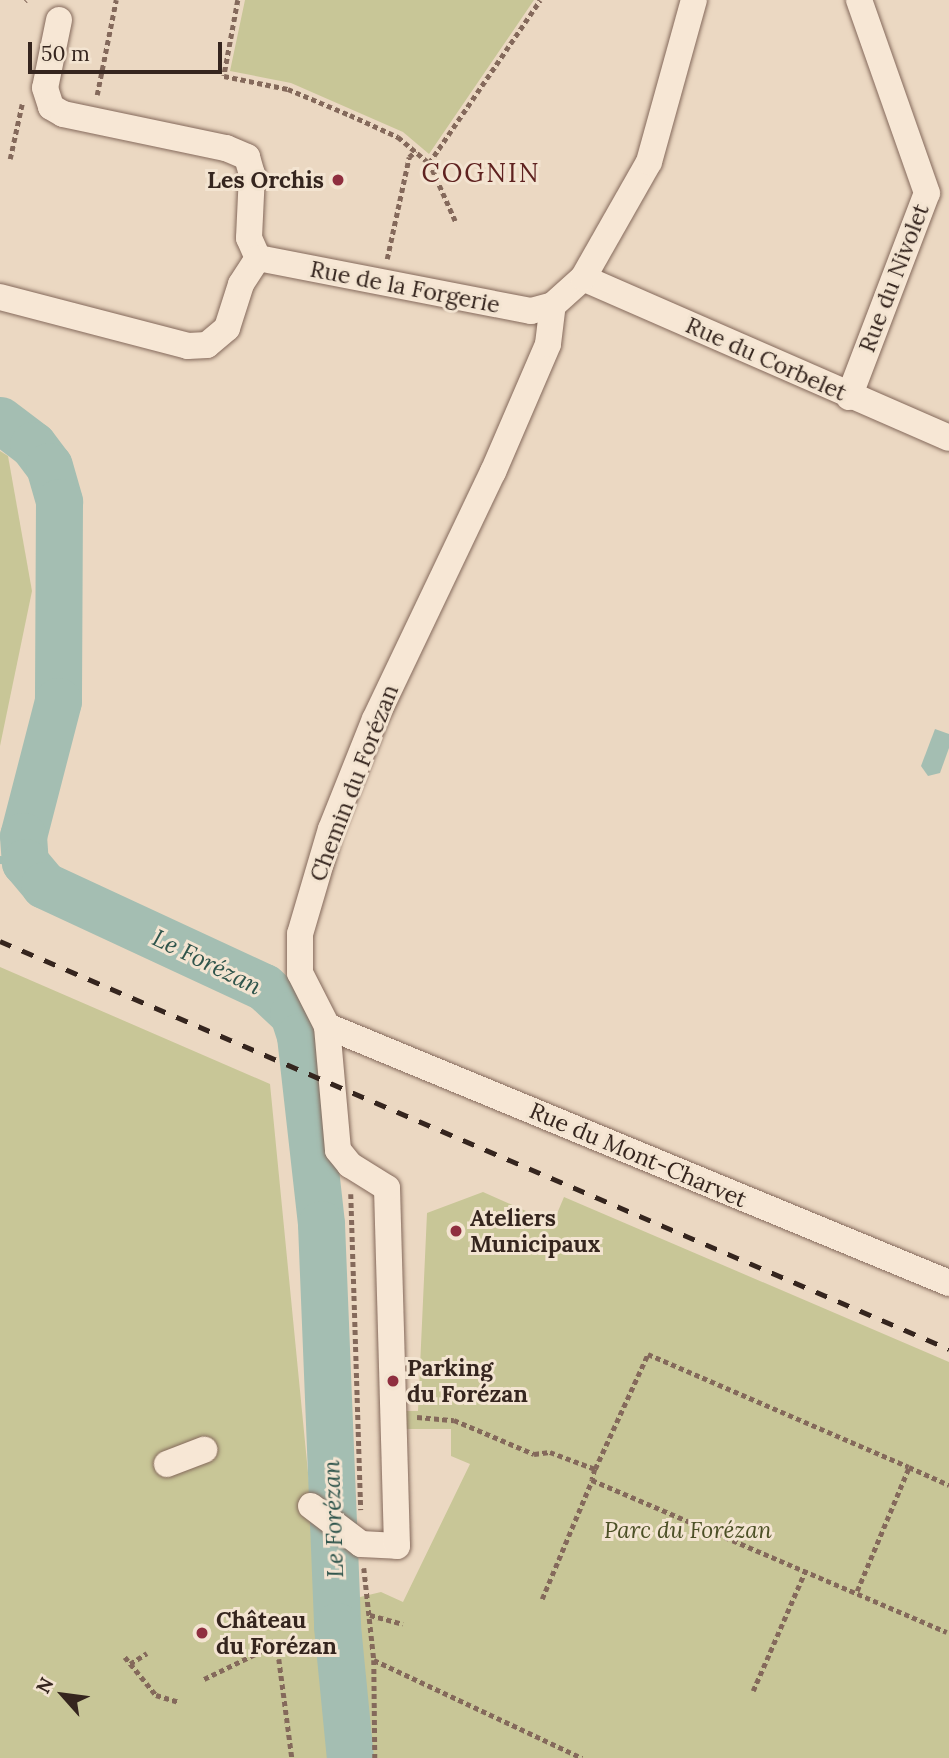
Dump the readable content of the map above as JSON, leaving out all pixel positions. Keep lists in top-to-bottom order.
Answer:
{
  "streets": {
    "street": [
      "Rue du Nivolet",
      "Rue de la Forgerie",
      "Rue du Corbelet",
      "Chemin du Forézan",
      "Rue du Mont-Charvet"
    ]
  },
  "crossings": [
    ["Rue du Nivolet", "Rue du Corbelet"],
    ["Rue de la Forgerie", "Chemin du Forézan"],
    ["Chemin du Forézan", "Rue du Mont-Charvet"]
  ],
  "districts": ["COGNIN"],
  "water": ["Le Forézan"],
  "parks": ["Parc du Forézan"],
  "places": [
    "Les Orchis",
    "Ateliers Municipaux",
    "Parking du Forézan",
    "Château du Forézan"
  ],
  "scale_bar": "50 m",
  "north": "top left"
}
